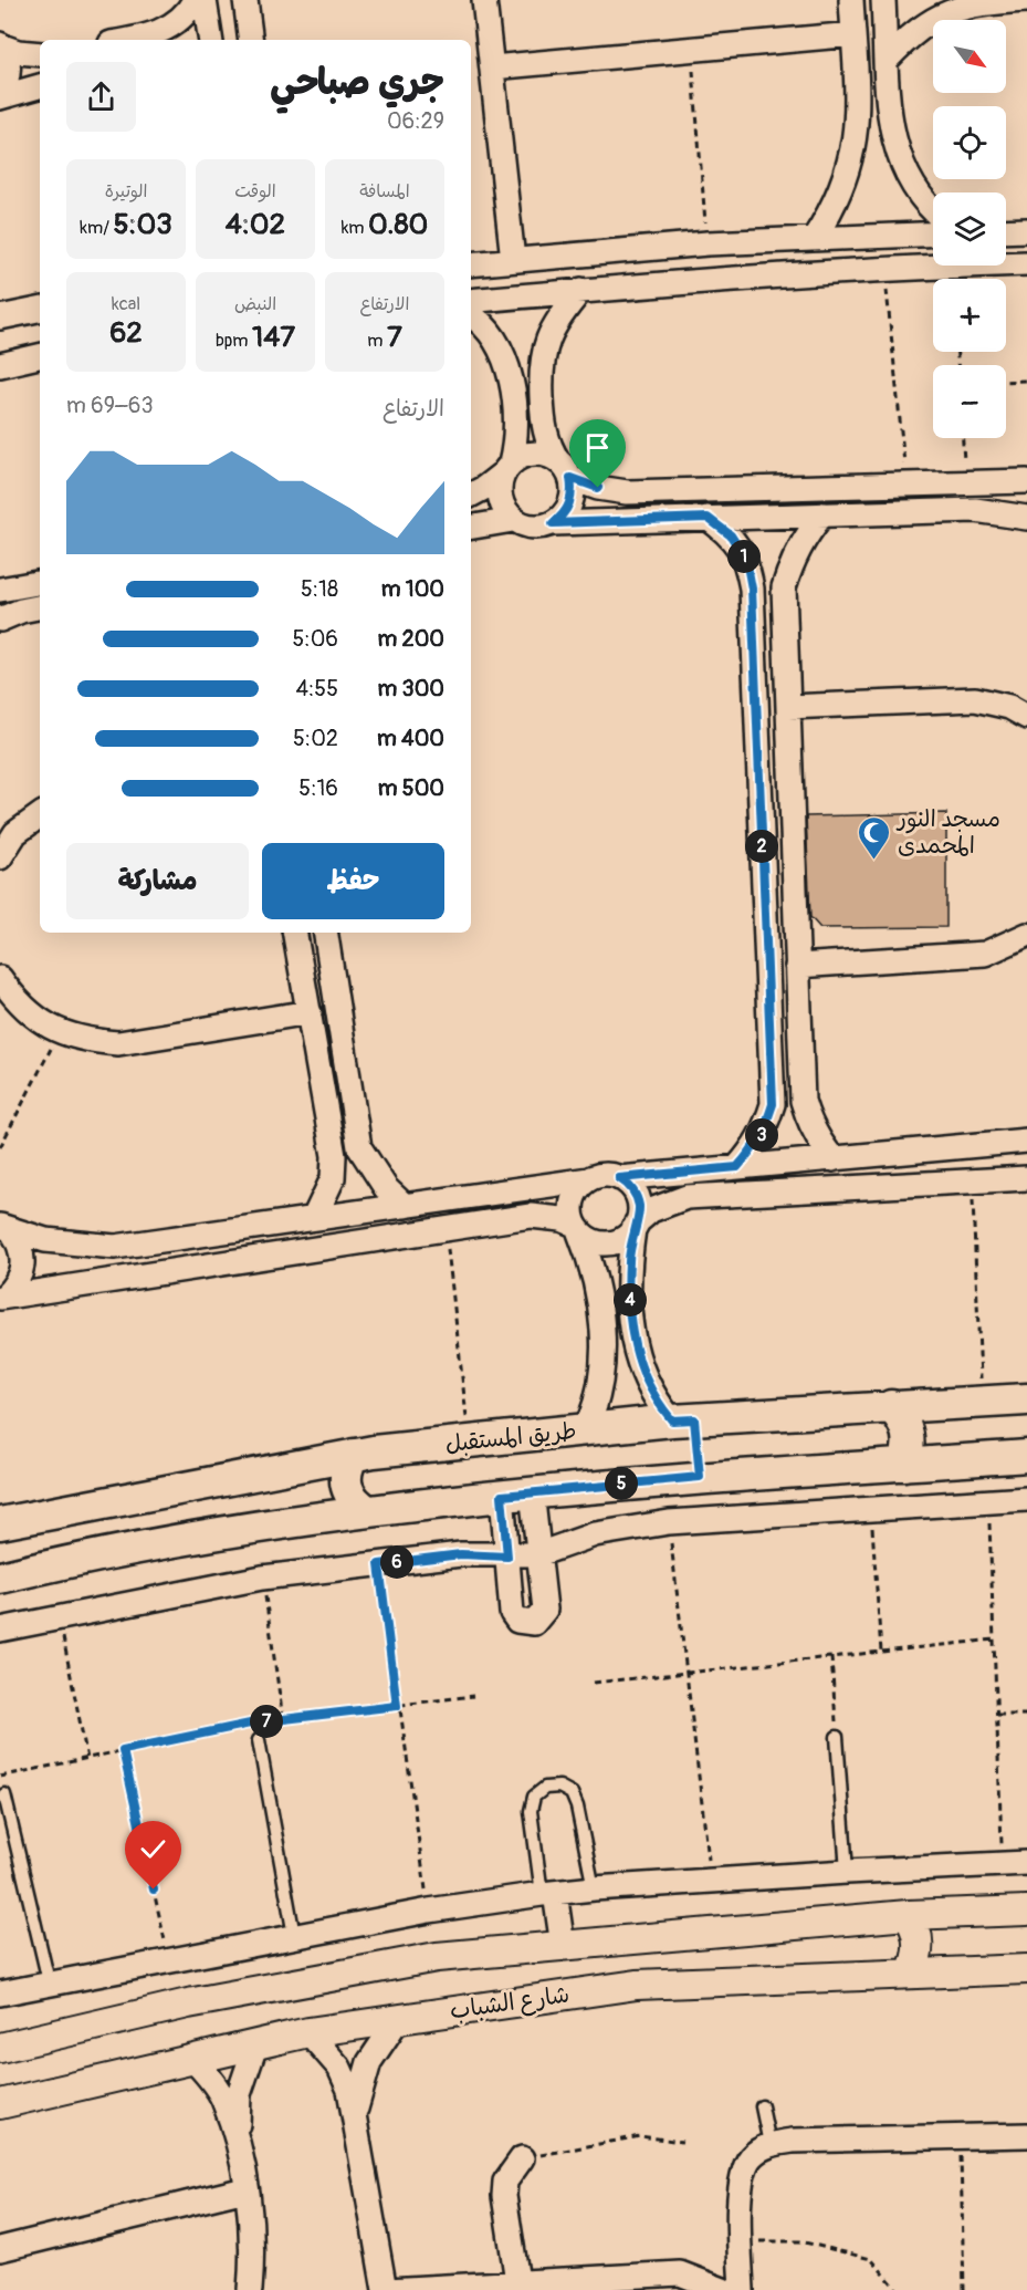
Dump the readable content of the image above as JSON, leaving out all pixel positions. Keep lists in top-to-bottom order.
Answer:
{
  "streets": {
    "main road": ["طريق المستقبل"],
    "street": ["شارع الشباب"]
  },
  "places": {
    "mosque": ["مسجد النور المحمدى"]
  },
  "north": "bottom right",
  "page": {
    "map_buttons": ["+", "−"],
    "heading": ["جري صباحي", "06:29"],
    "stats": [
      ["المسافة", "0.80 km"],
      ["الوقت", "4:02"],
      ["الوتيرة", "5:03 /km"],
      ["الارتفاع", "7 m"],
      ["النبض", "147 bpm"],
      ["kcal", "62"]
    ],
    "chart": ["الارتفاع", "63–69 m"],
    "pins": [
      "1",
      "2",
      "3",
      "4",
      "5",
      "6",
      "7"
    ],
    "list": [
      {
        "name": "100 m",
        "note": "5:18"
      },
      {
        "name": "200 m",
        "note": "5:06"
      },
      {
        "name": "300 m",
        "note": "4:55"
      },
      {
        "name": "400 m",
        "note": "5:02"
      },
      {
        "name": "500 m",
        "note": "5:16"
      }
    ],
    "buttons": ["حفظ", "مشاركة"]
  }
}
